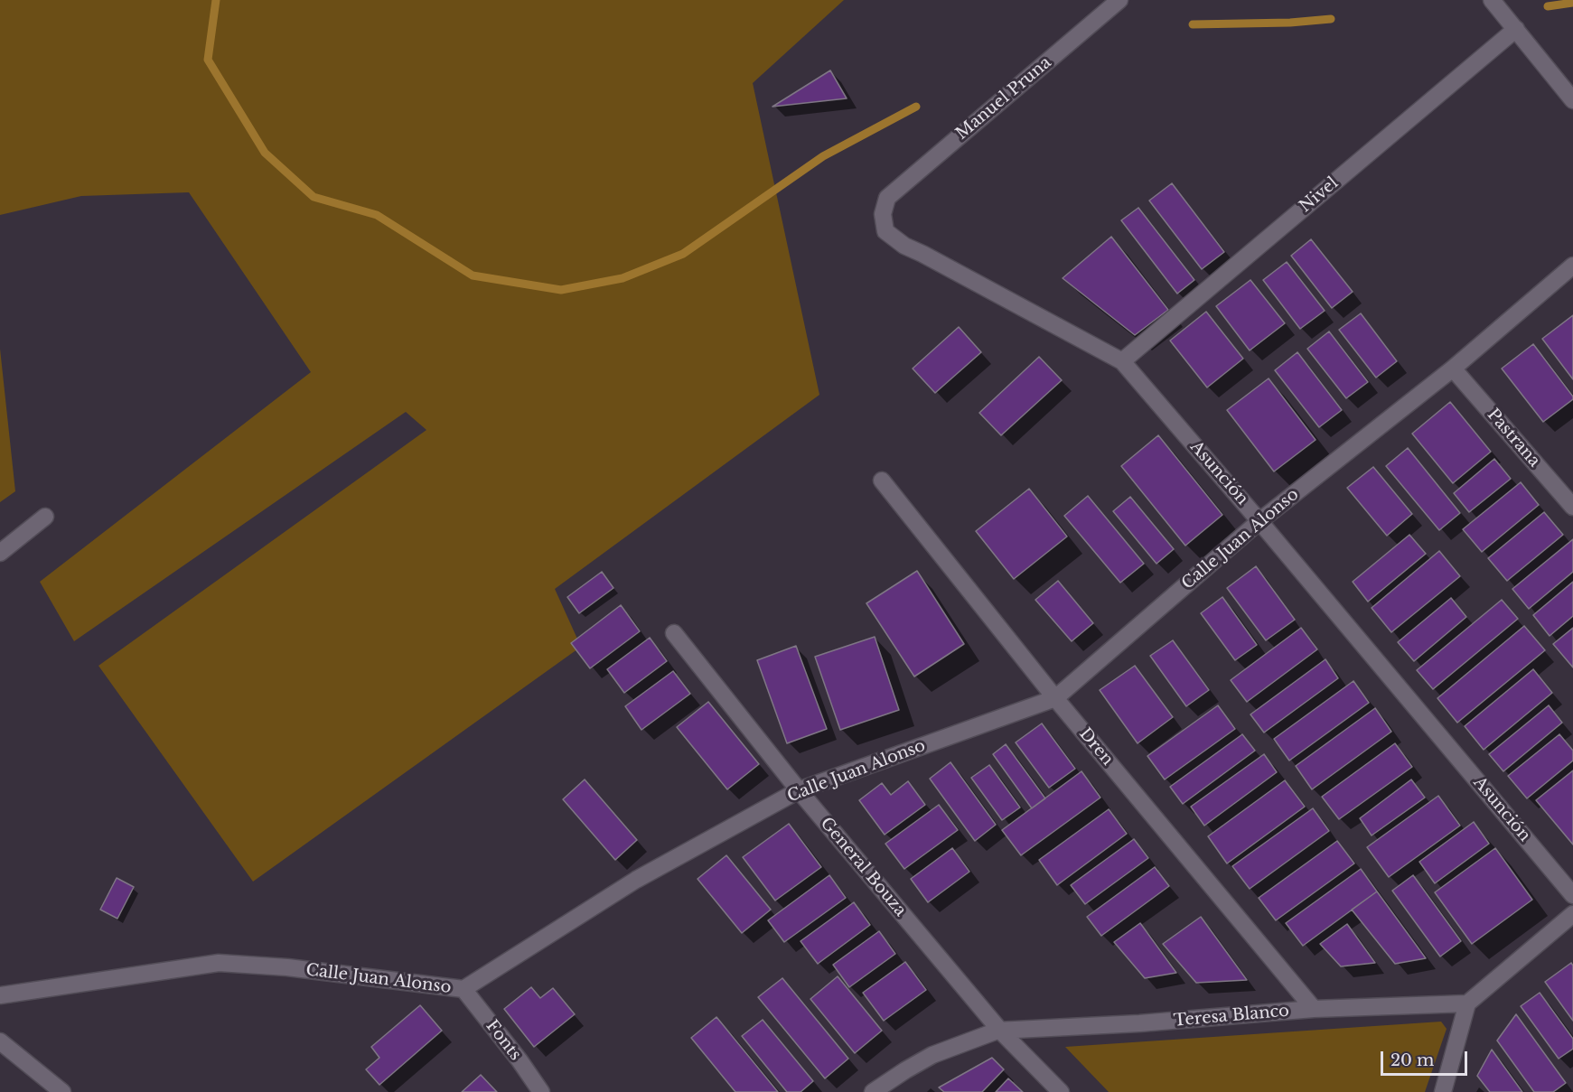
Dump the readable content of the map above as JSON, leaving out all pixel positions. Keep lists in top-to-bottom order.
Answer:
{
  "streets": {
    "street": [
      "Manuel Pruna",
      "Nivel",
      "Pastrana",
      "Asunción",
      "Calle Juan Alonso",
      "Dren",
      "General Bouza",
      "Teresa Blanco",
      "Fonts"
    ]
  },
  "crossings": [
    ["Manuel Pruna", "Asunción"],
    ["Nivel", "Asunción"],
    ["Pastrana", "Calle Juan Alonso"],
    ["Asunción", "Calle Juan Alonso"],
    ["Calle Juan Alonso", "Dren"],
    ["Calle Juan Alonso", "General Bouza"],
    ["Calle Juan Alonso", "Fonts"],
    ["Dren", "Teresa Blanco"],
    ["General Bouza", "Teresa Blanco"]
  ],
  "scale_bar": "20 m"
}
